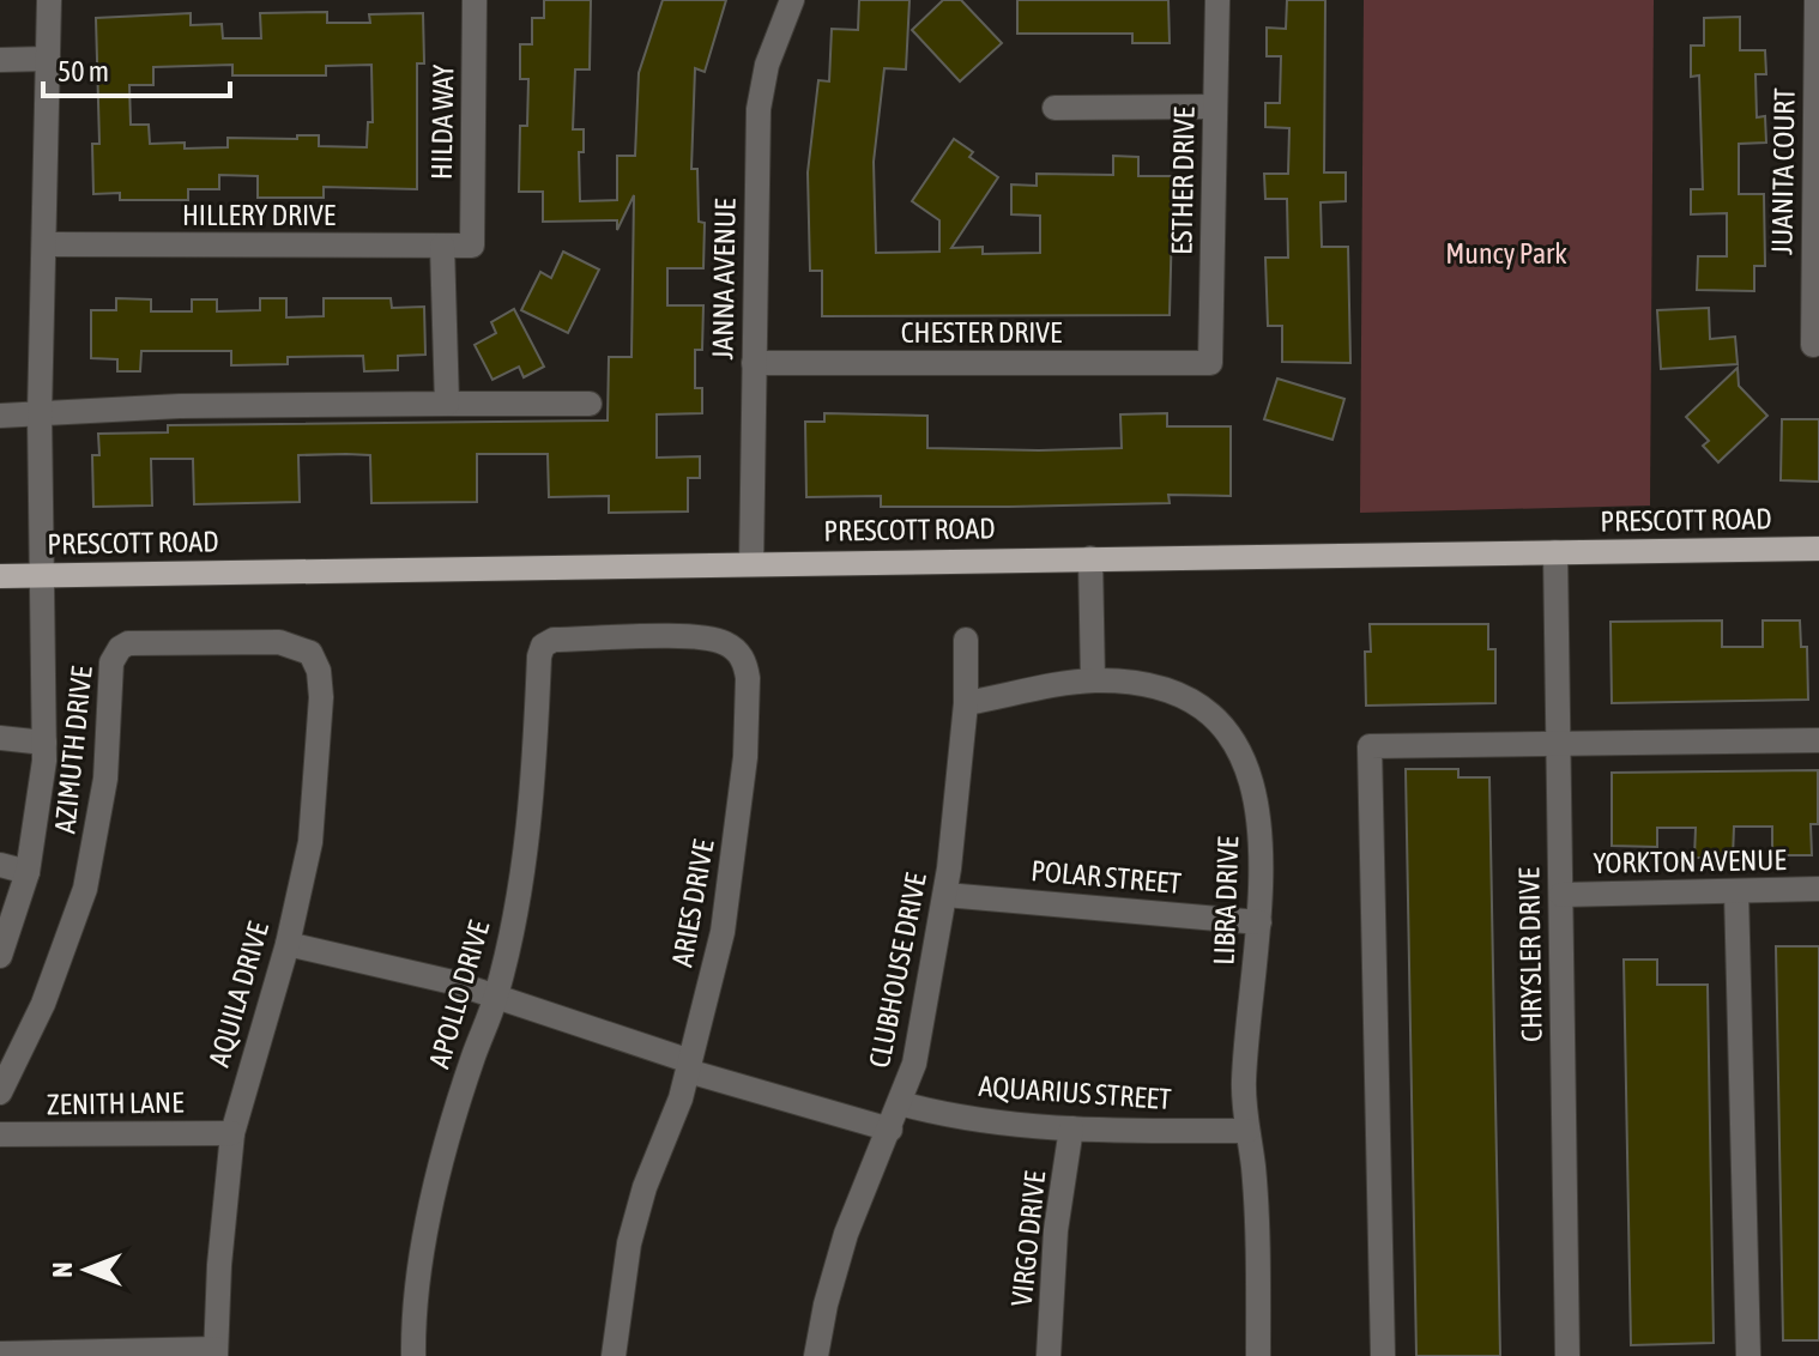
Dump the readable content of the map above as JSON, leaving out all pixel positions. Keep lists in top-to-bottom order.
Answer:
{
  "streets": {
    "main road": ["PRESCOTT ROAD"],
    "street": [
      "HILDA WAY",
      "JUANITA COURT",
      "ESTHER DRIVE",
      "HILLERY DRIVE",
      "JANNA AVENUE",
      "CHESTER DRIVE",
      "AZIMUTH DRIVE",
      "YORKTON AVENUE",
      "POLAR STREET",
      "LIBRA DRIVE",
      "ARIES DRIVE",
      "CHRYSLER DRIVE",
      "CLUBHOUSE DRIVE",
      "AQUILA DRIVE",
      "APOLLO DRIVE",
      "AQUARIUS STREET",
      "ZENITH LANE",
      "VIRGO DRIVE"
    ]
  },
  "crossings": [
    ["HILDA WAY", "HILLERY DRIVE"],
    ["ESTHER DRIVE", "CHESTER DRIVE"],
    ["JANNA AVENUE", "CHESTER DRIVE"],
    ["JANNA AVENUE", "PRESCOTT ROAD"],
    ["PRESCOTT ROAD", "CHRYSLER DRIVE"],
    ["AZIMUTH DRIVE", "AQUILA DRIVE"],
    ["YORKTON AVENUE", "CHRYSLER DRIVE"],
    ["POLAR STREET", "LIBRA DRIVE"],
    ["POLAR STREET", "CLUBHOUSE DRIVE"],
    ["LIBRA DRIVE", "CLUBHOUSE DRIVE"],
    ["LIBRA DRIVE", "AQUARIUS STREET"],
    ["ARIES DRIVE", "APOLLO DRIVE"],
    ["CLUBHOUSE DRIVE", "AQUARIUS STREET"],
    ["AQUILA DRIVE", "ZENITH LANE"],
    ["AQUARIUS STREET", "VIRGO DRIVE"]
  ],
  "parks": ["Muncy Park"],
  "scale_bar": "50 m",
  "north": "left"
}
